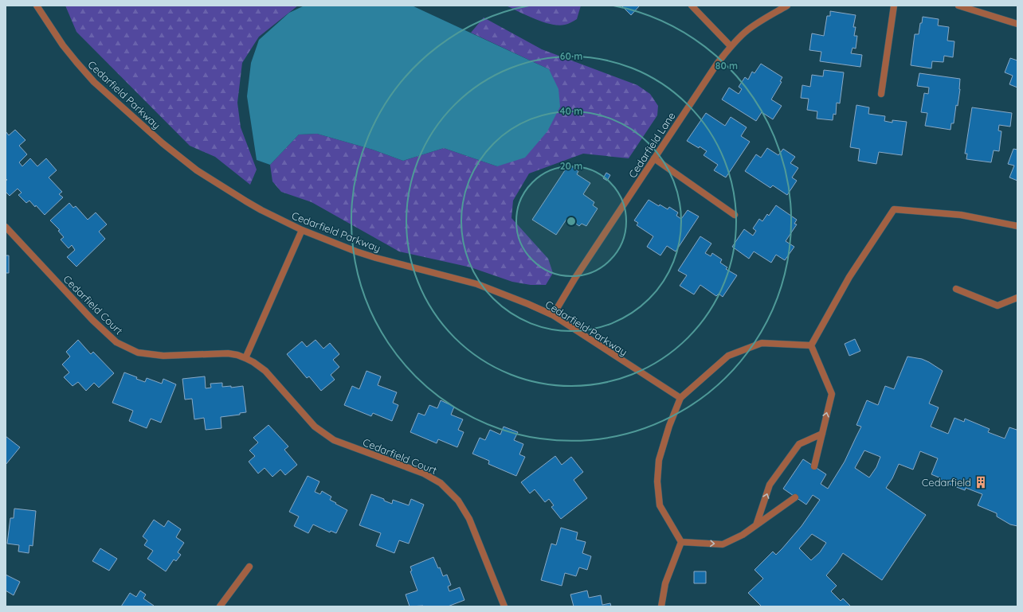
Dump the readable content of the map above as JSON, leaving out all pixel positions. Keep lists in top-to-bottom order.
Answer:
{
  "streets": {
    "street": ["Cedarfield Parkway", "Cedarfield Lane", "Cedarfield Court"]
  },
  "crossings": [
    ["Cedarfield Parkway", "Cedarfield Lane"]
  ],
  "places": {
    "building": ["Cedarfield"]
  },
  "rings": [
    "60 m",
    "80 m",
    "40 m",
    "20 m"
  ]
}
